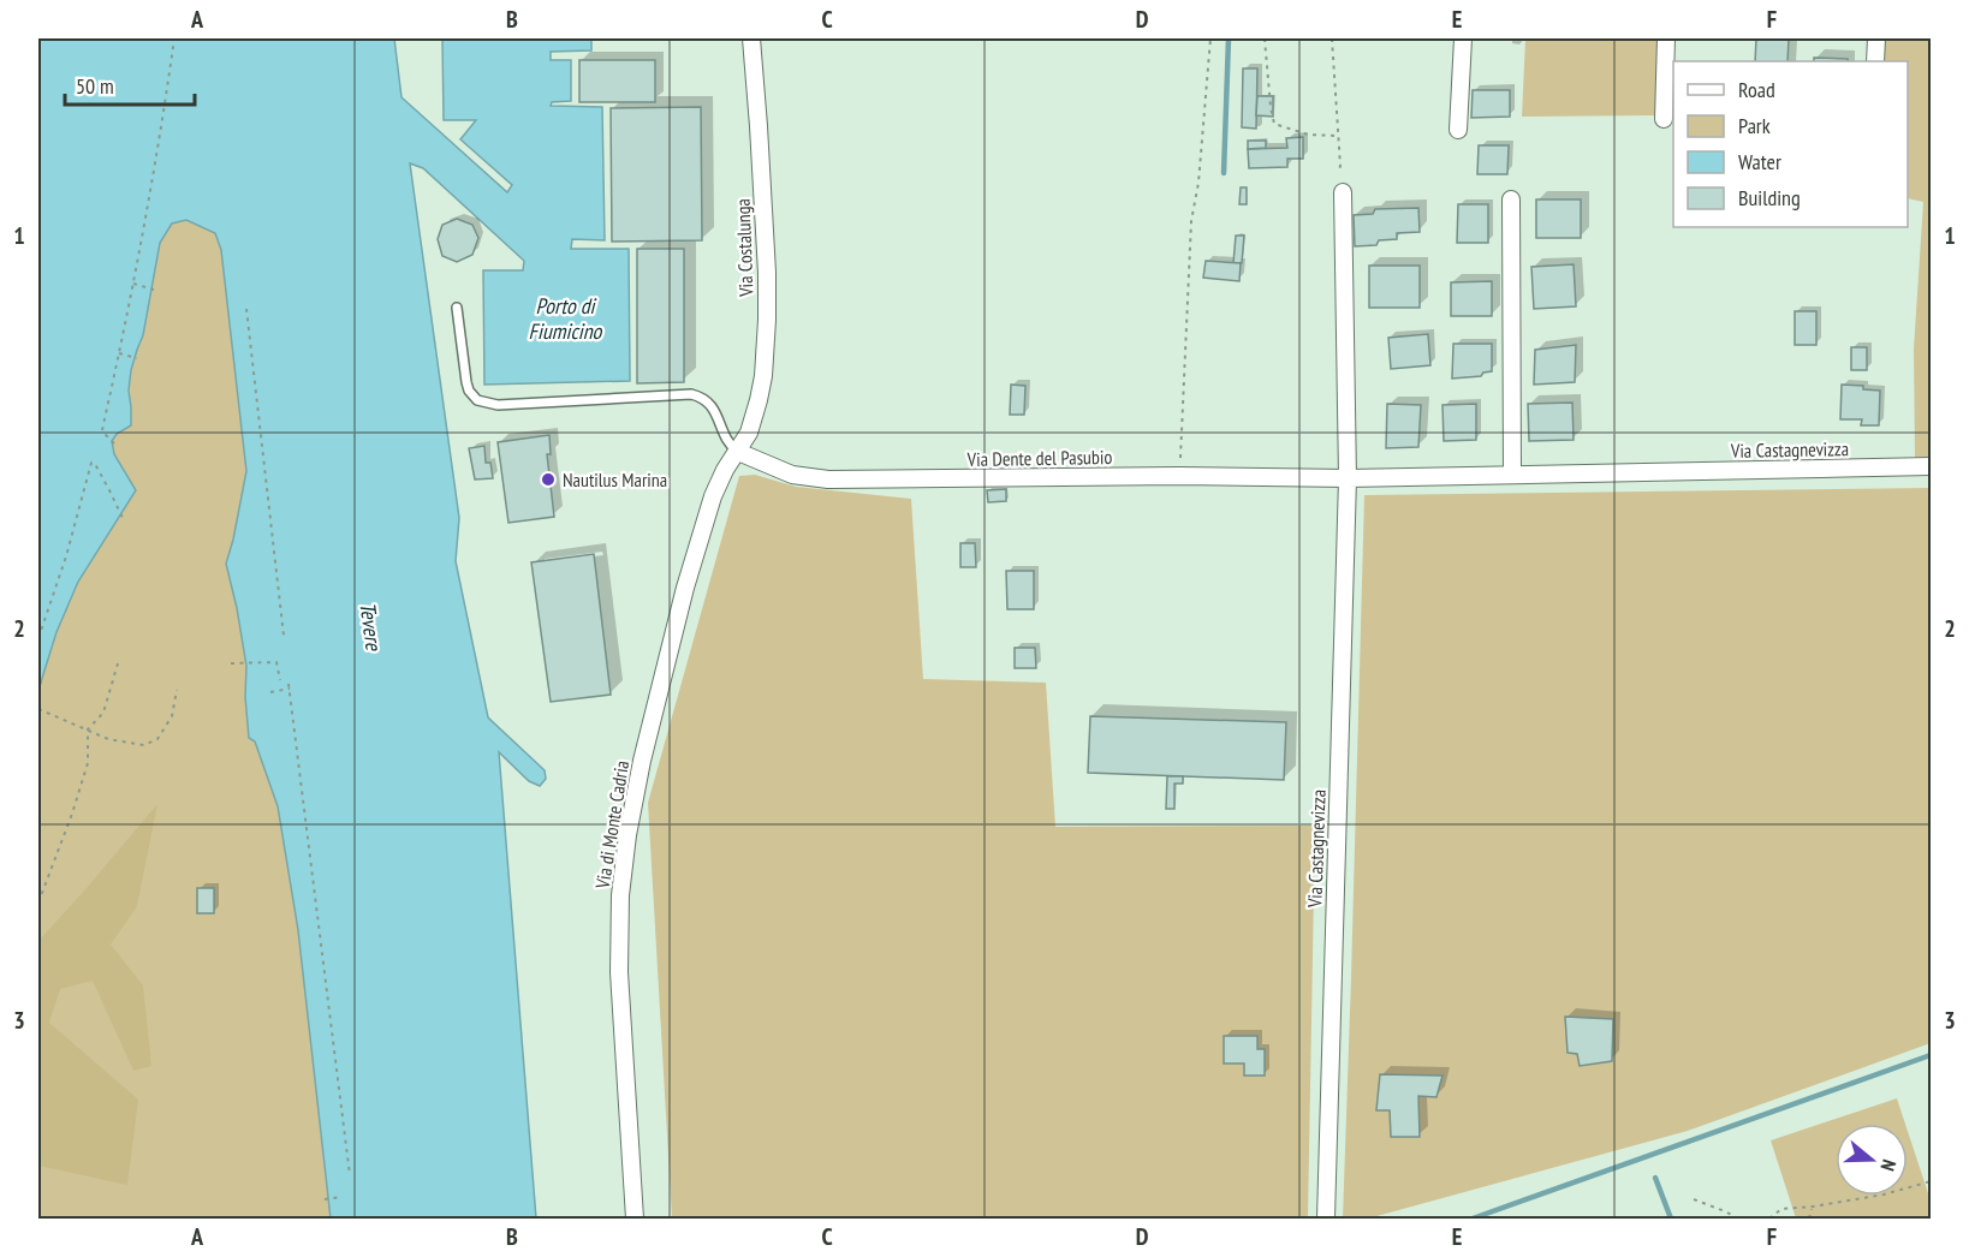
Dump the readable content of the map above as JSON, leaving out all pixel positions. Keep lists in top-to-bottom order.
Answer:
{
  "streets": {
    "street": [
      "Via Costalunga",
      "Via Castagnevizza",
      "Via Dente del Pasubio",
      "Via di Monte Cadria"
    ]
  },
  "crossings": [
    ["Via Costalunga", "Via Dente del Pasubio"],
    ["Via Costalunga", "Via di Monte Cadria"],
    ["Via Castagnevizza", "Via Dente del Pasubio"],
    ["Via Dente del Pasubio", "Via di Monte Cadria"]
  ],
  "water": ["Porto di Fiumicino", "Tevere"],
  "places": ["Nautilus Marina"],
  "legend": [
    "Road",
    "Park",
    "Water",
    "Building"
  ],
  "scale_bar": "50 m",
  "north": "right",
  "grid": {
    "columns": [
      "A",
      "B",
      "C",
      "D",
      "E",
      "F"
    ],
    "rows": ["1", "2", "3"]
  }
}
